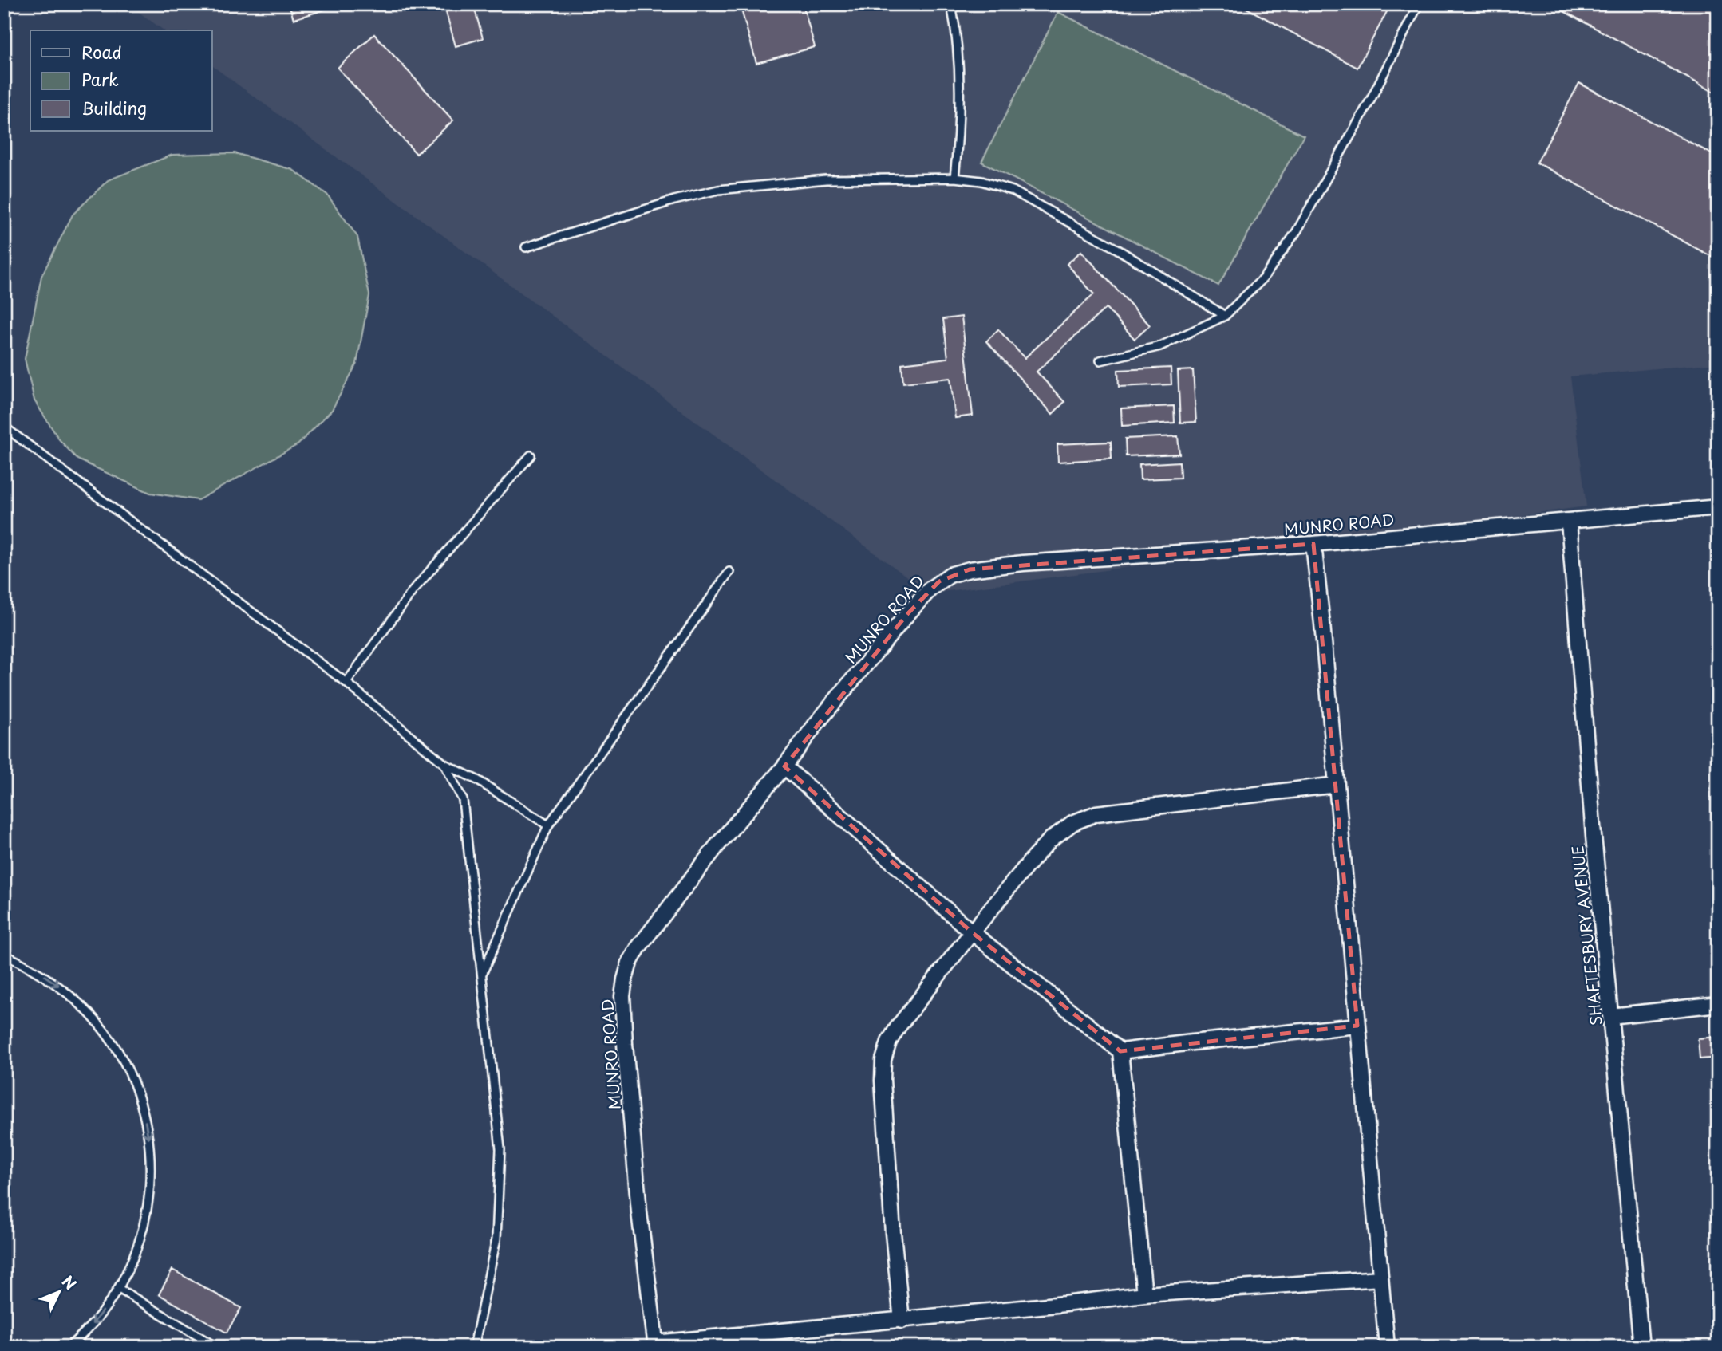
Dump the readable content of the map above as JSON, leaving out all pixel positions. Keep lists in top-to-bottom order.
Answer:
{
  "streets": {
    "street": ["MUNRO ROAD", "SHAFTESBURY AVENUE"]
  },
  "crossings": [
    ["MUNRO ROAD", "SHAFTESBURY AVENUE"]
  ],
  "legend": ["Road", "Park", "Building"],
  "north": "top right"
}
